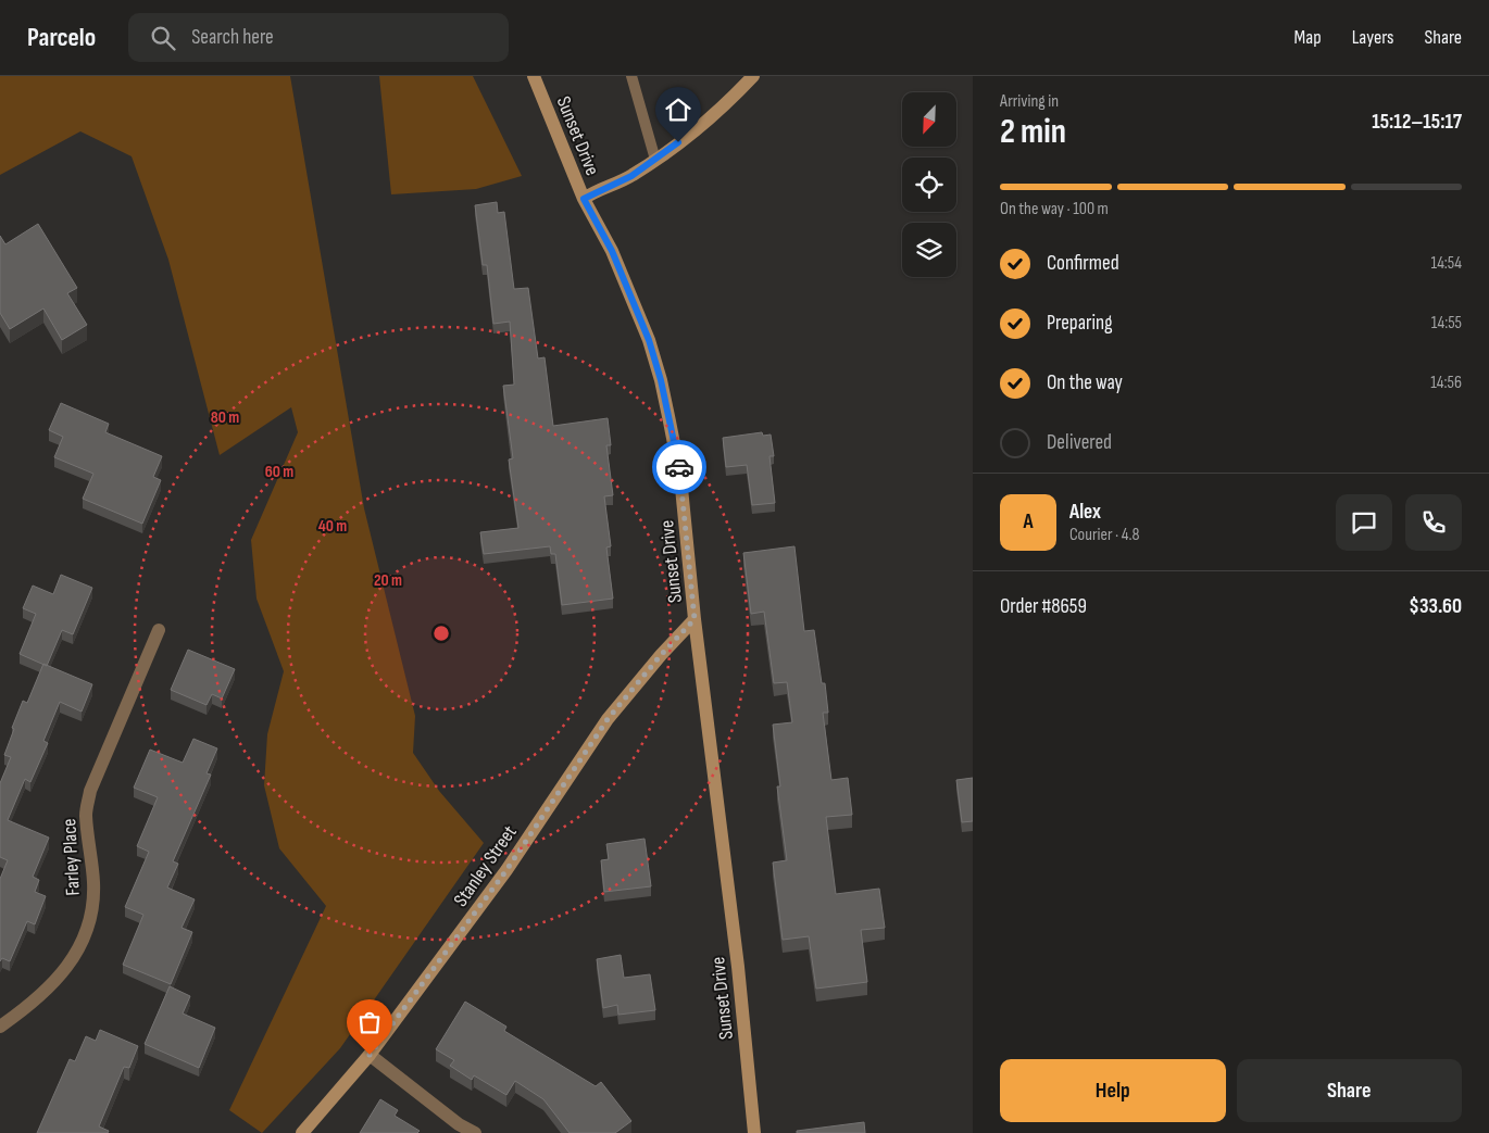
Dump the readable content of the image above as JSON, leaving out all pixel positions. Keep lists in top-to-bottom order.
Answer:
{
  "streets": {
    "main road": ["Sunset Drive", "Stanley Street"],
    "street": ["Farley Place"]
  },
  "crossings": [
    ["Sunset Drive", "Stanley Street"]
  ],
  "north": "bottom left",
  "page": {
    "header": "Parcelo",
    "search": "Search here",
    "nav": ["Map", "Layers", "Share"],
    "heading": ["2 min", "Arriving in", "15:12–15:17"],
    "panel": [
      "Alex",
      "Courier · 4.8",
      "Order #8659",
      "$33.60"
    ],
    "bar": "On the way · 100 m",
    "list": [
      ["Confirmed", "14:54"],
      ["Preparing", "14:55"],
      ["On the way", "14:56"],
      "Delivered"
    ],
    "round": "A",
    "buttons": ["Help", "Share"]
  },
  "rings": [
    "80 m",
    "60 m",
    "40 m",
    "20 m"
  ]
}
